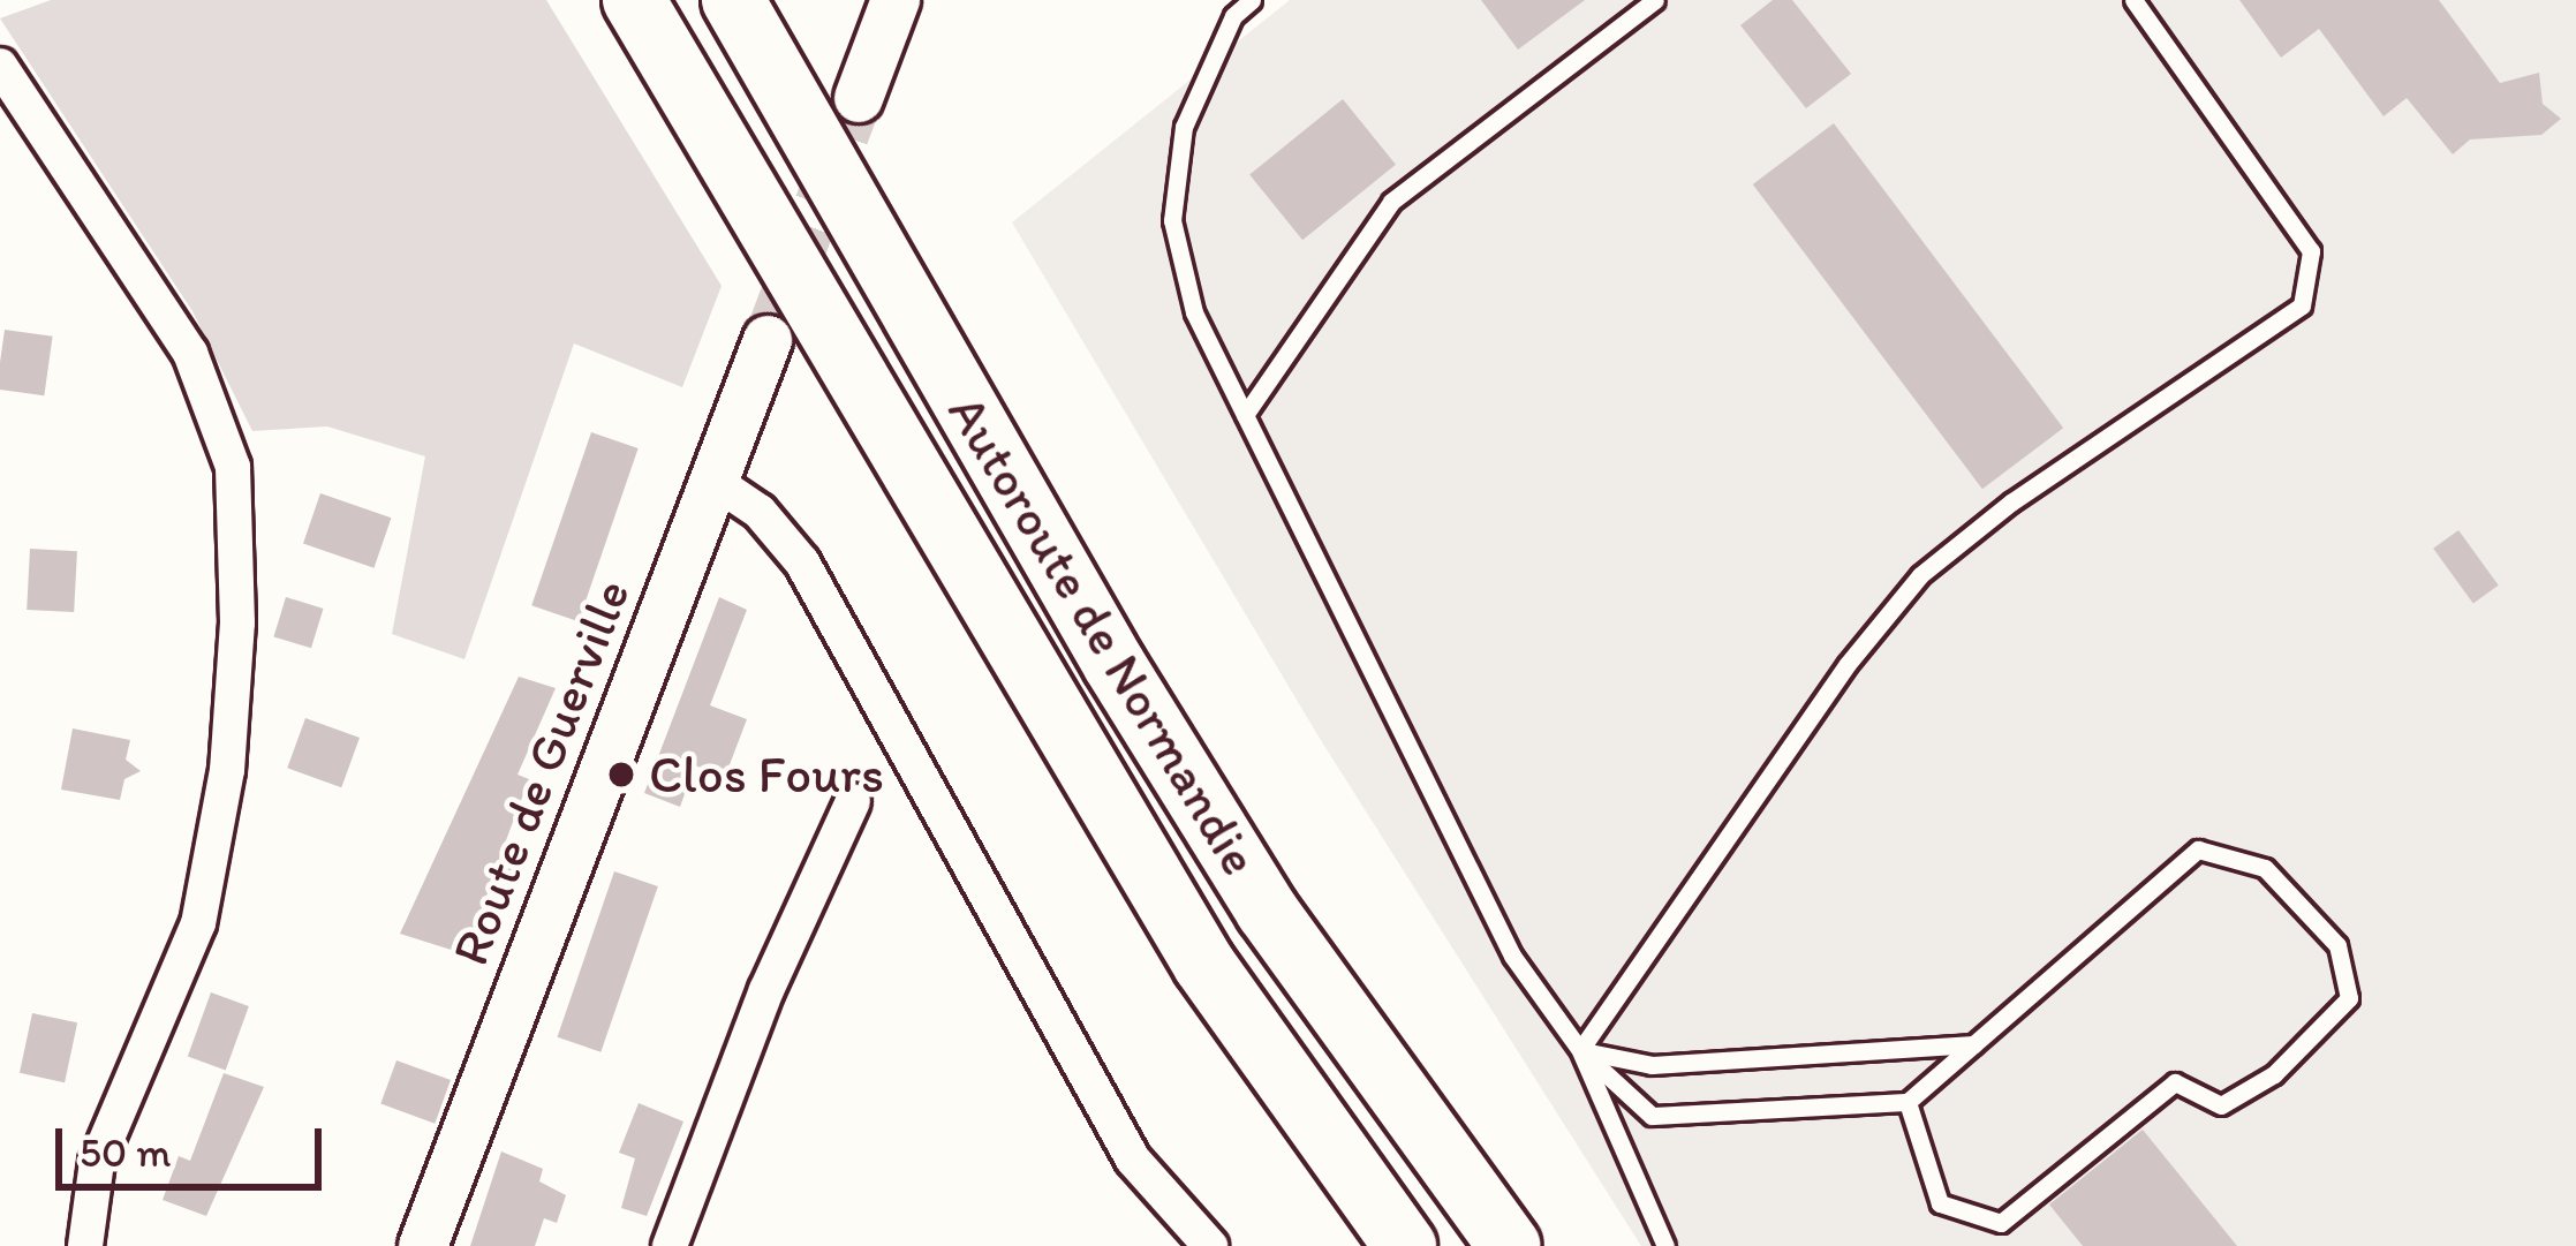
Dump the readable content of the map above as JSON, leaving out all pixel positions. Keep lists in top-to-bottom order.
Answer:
{
  "streets": {
    "highway": ["Autoroute de Normandie"],
    "street": ["Route de Guerville"]
  },
  "places": ["Clos Fours"],
  "scale_bar": "50 m"
}
